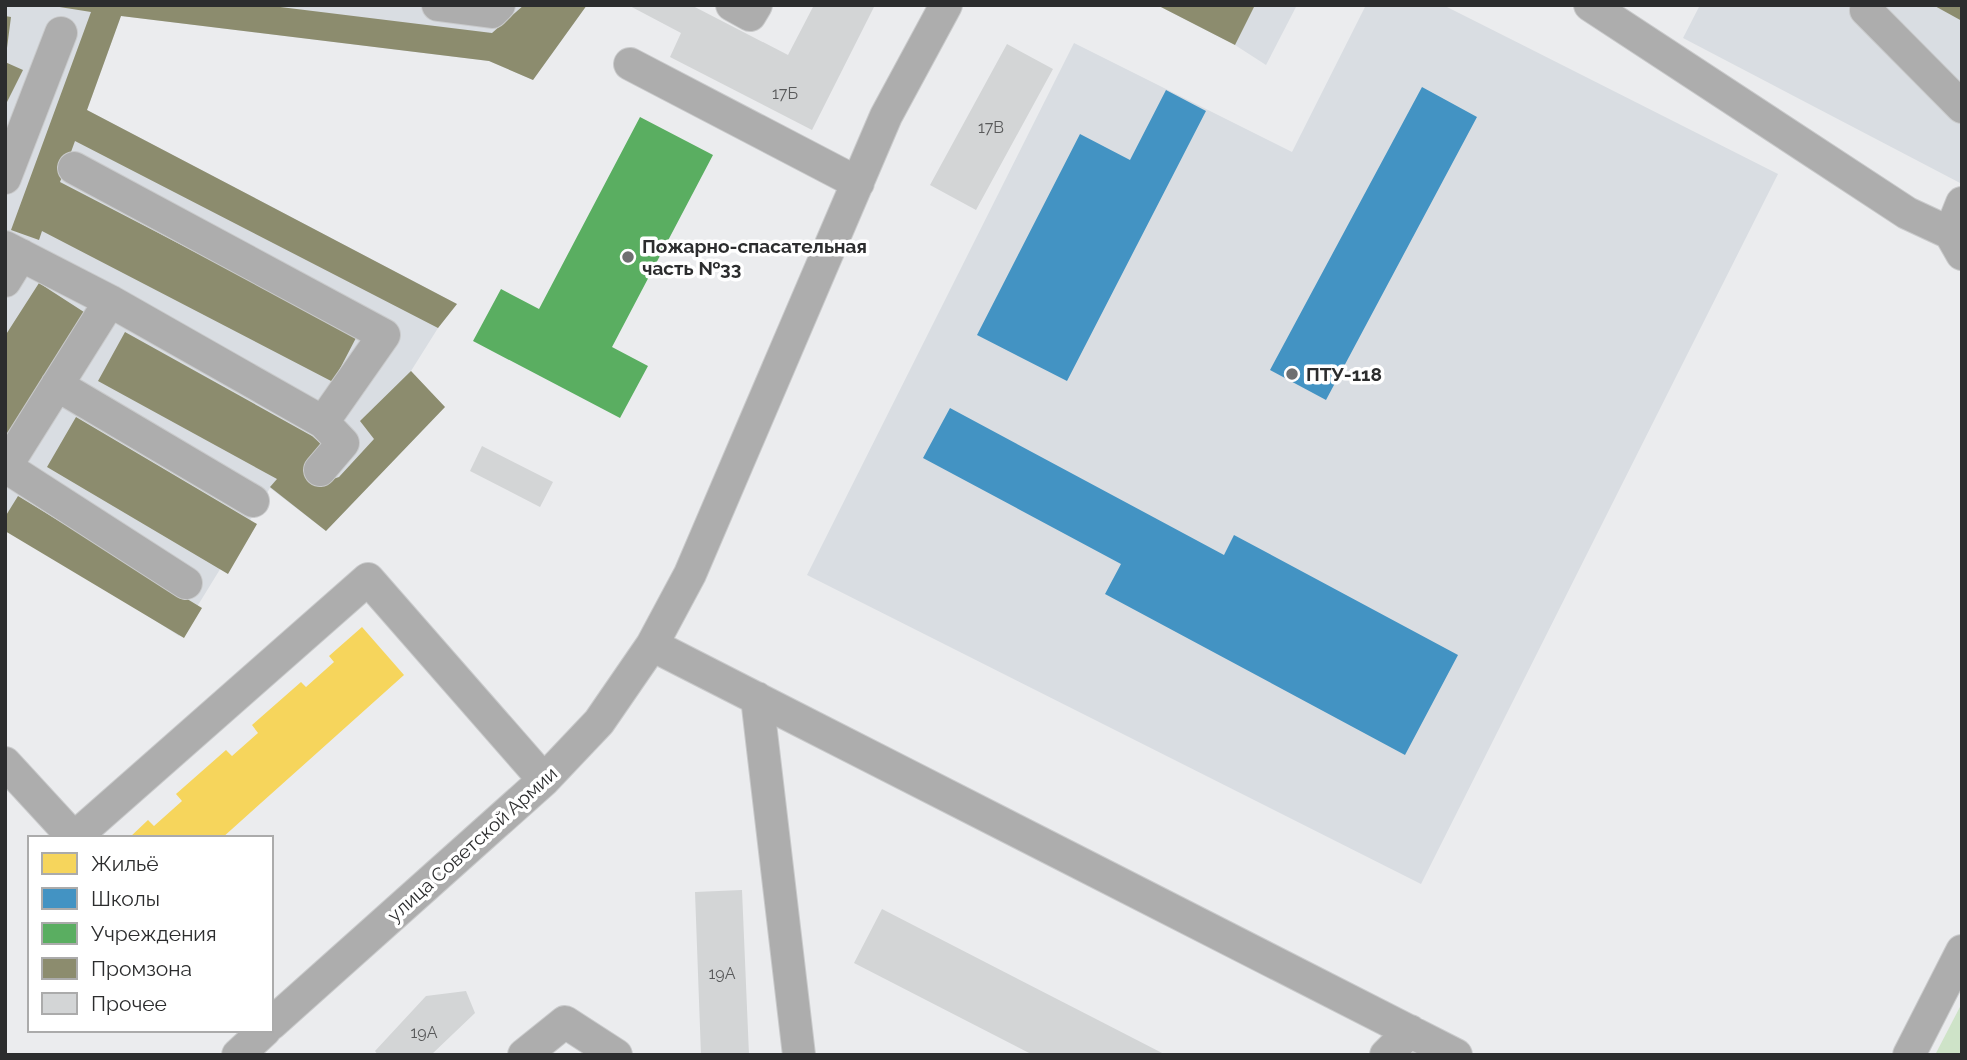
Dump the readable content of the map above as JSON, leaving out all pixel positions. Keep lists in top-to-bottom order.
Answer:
{
  "streets": {
    "street": ["улица Советской Армии"]
  },
  "places": ["Пожарно-спасательная часть №33", "ПТУ-118"],
  "house_numbers": [
    "17Б",
    "17В",
    "19А",
    "19А"
  ],
  "legend": [
    "Жильё",
    "Школы",
    "Учреждения",
    "Промзона",
    "Прочее"
  ]
}
